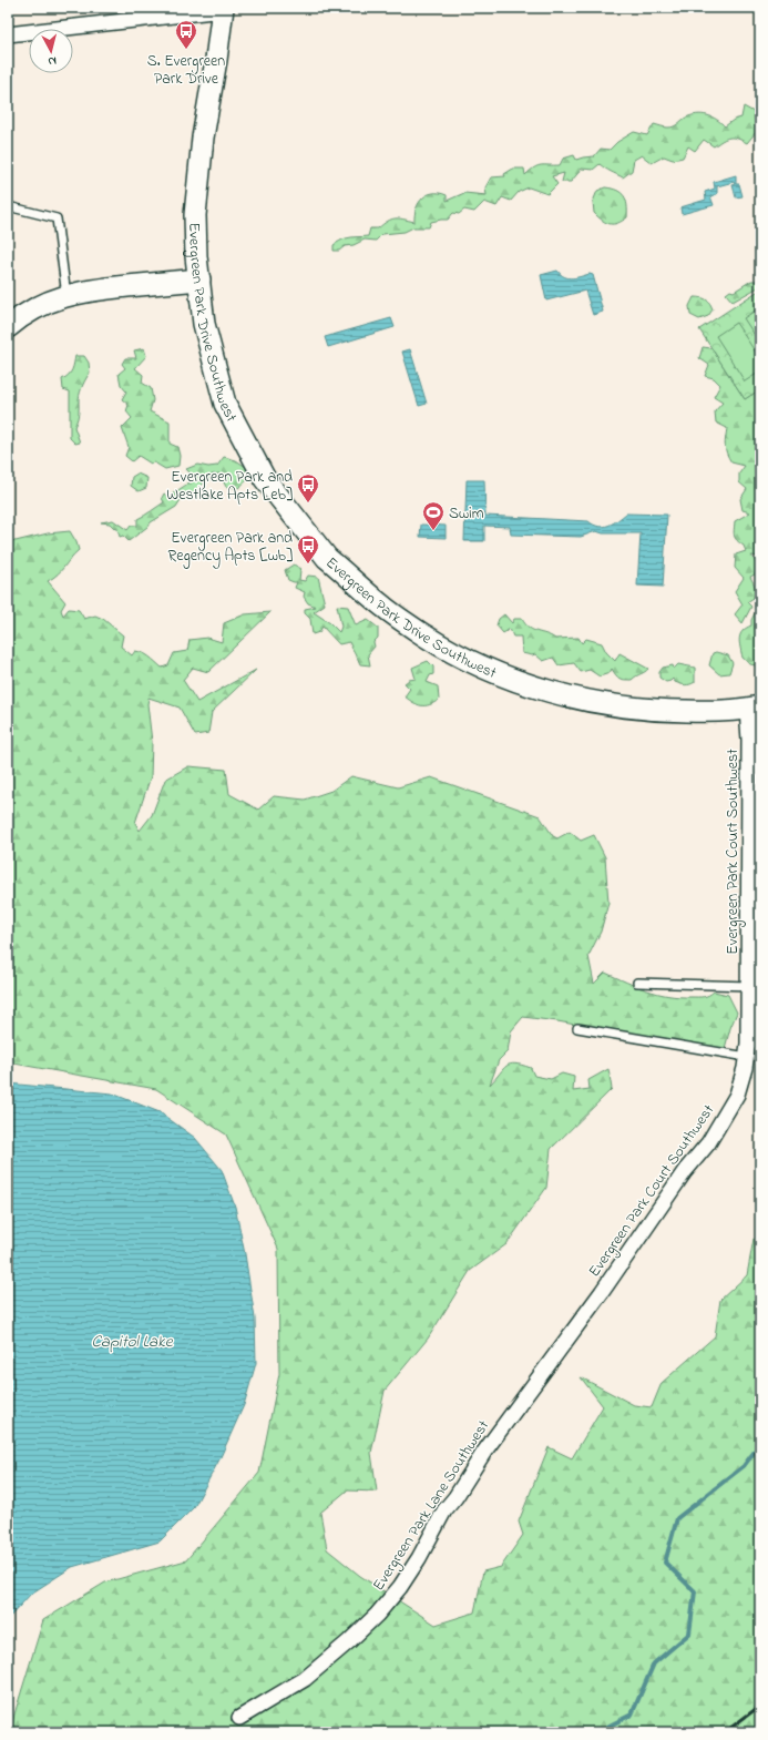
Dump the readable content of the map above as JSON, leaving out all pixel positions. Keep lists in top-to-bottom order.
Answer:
{
  "streets": {
    "street": ["Evergreen Park Drive Southwest", "Evergreen Park Court Southwest", "Evergreen Park Lane Southwest"]
  },
  "crossings": [
    ["Evergreen Park Drive Southwest", "Evergreen Park Court Southwest"],
    ["Evergreen Park Court Southwest", "Evergreen Park Lane Southwest"]
  ],
  "water": ["Capitol Lake"],
  "places": {
    "bus stop": ["S. Evergreen Park Drive", "Evergreen Park and Westlake Apts [eb]", "Evergreen Park and Regency Apts [wb]"],
    "sports": ["Swim"]
  },
  "north": "bottom"
}
